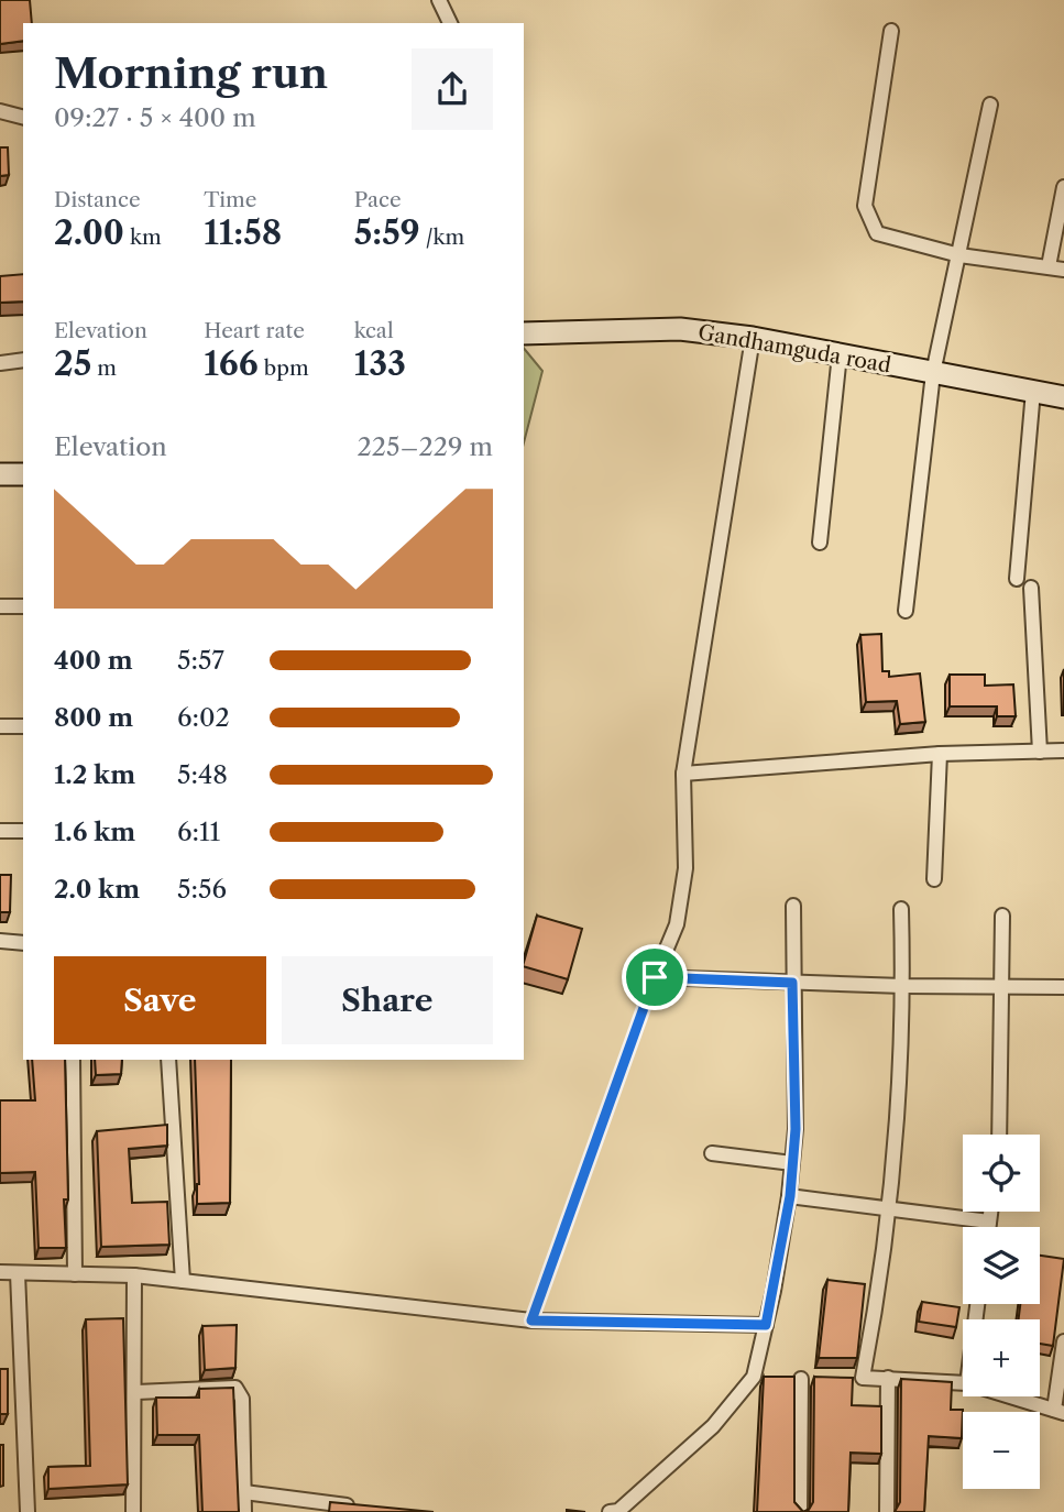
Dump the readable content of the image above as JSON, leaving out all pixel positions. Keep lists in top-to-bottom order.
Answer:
{
  "streets": {
    "street": ["Gandhamguda road"]
  },
  "page": {
    "heading": ["Morning run", "09:27 · 5 × 400 m"],
    "stats": [
      ["Distance", "2.00 km"],
      ["Time", "11:58"],
      ["Pace", "5:59 /km"],
      ["Elevation", "25 m"],
      ["Heart rate", "166 bpm"],
      ["kcal", "133"]
    ],
    "chart": ["Elevation", "225–229 m"],
    "list": [
      {
        "name": "400 m",
        "note": "5:57"
      },
      {
        "name": "800 m",
        "note": "6:02"
      },
      {
        "name": "1.2 km",
        "note": "5:48"
      },
      {
        "name": "1.6 km",
        "note": "6:11"
      },
      {
        "name": "2.0 km",
        "note": "5:56"
      }
    ],
    "buttons": ["Save", "Share"],
    "map_buttons": ["+", "−"]
  }
}
